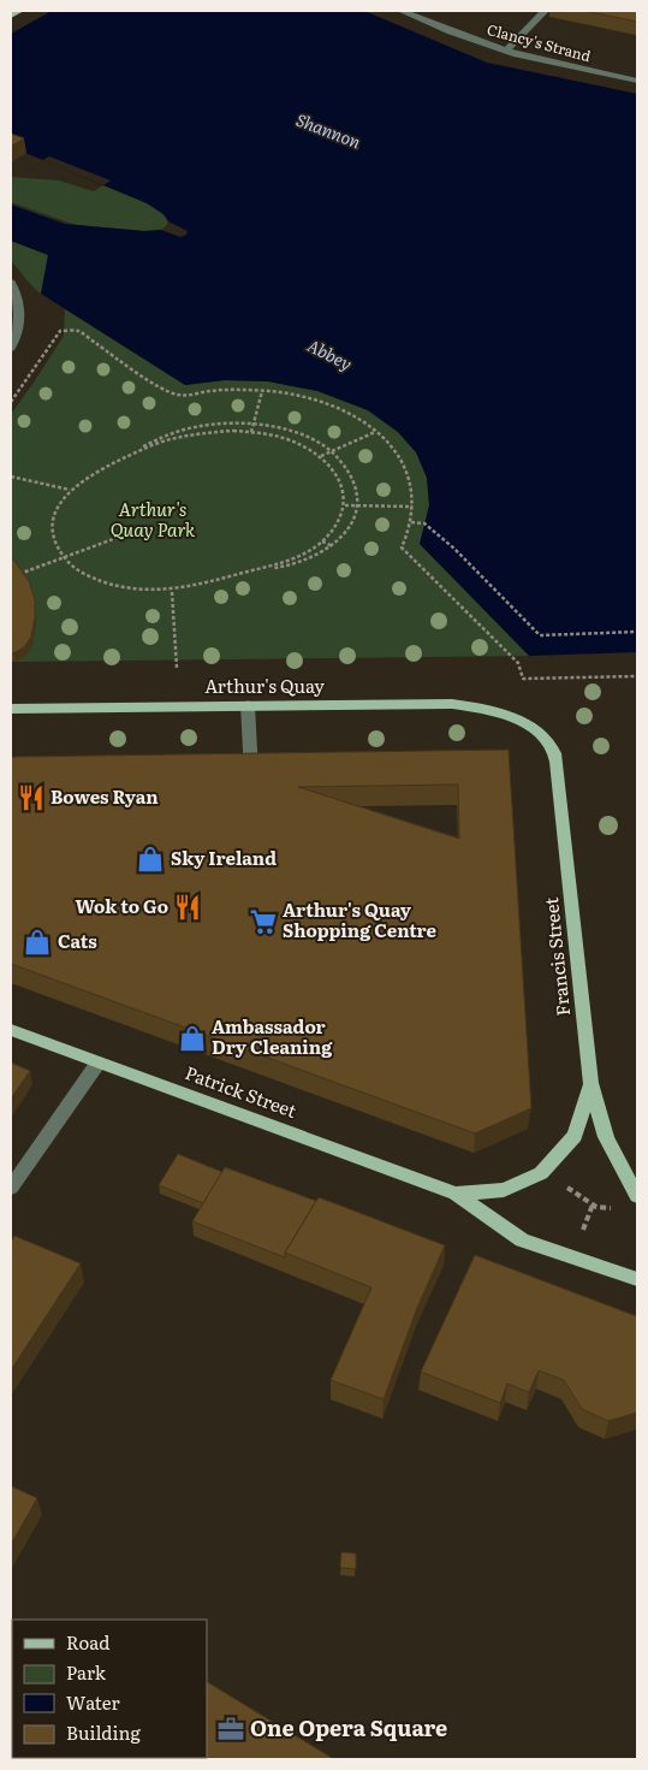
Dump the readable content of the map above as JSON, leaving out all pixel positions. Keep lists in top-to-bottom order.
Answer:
{
  "streets": {
    "main road": ["Arthur's Quay", "Francis Street", "Patrick Street"],
    "street": ["Clancy's Strand"]
  },
  "crossings": [
    ["Arthur's Quay", "Francis Street"],
    ["Francis Street", "Patrick Street"]
  ],
  "water": ["Shannon", "Abbey"],
  "parks": ["Arthur's Quay Park"],
  "places": {
    "restaurant": ["Bowes Ryan", "Wok to Go"],
    "shop": ["Sky Ireland", "Cats", "Ambassador Dry Cleaning"],
    "supermarket": ["Arthur's Quay Shopping Centre"],
    "office": ["One Opera Square"]
  },
  "legend": [
    "Road",
    "Park",
    "Water",
    "Building"
  ]
}
